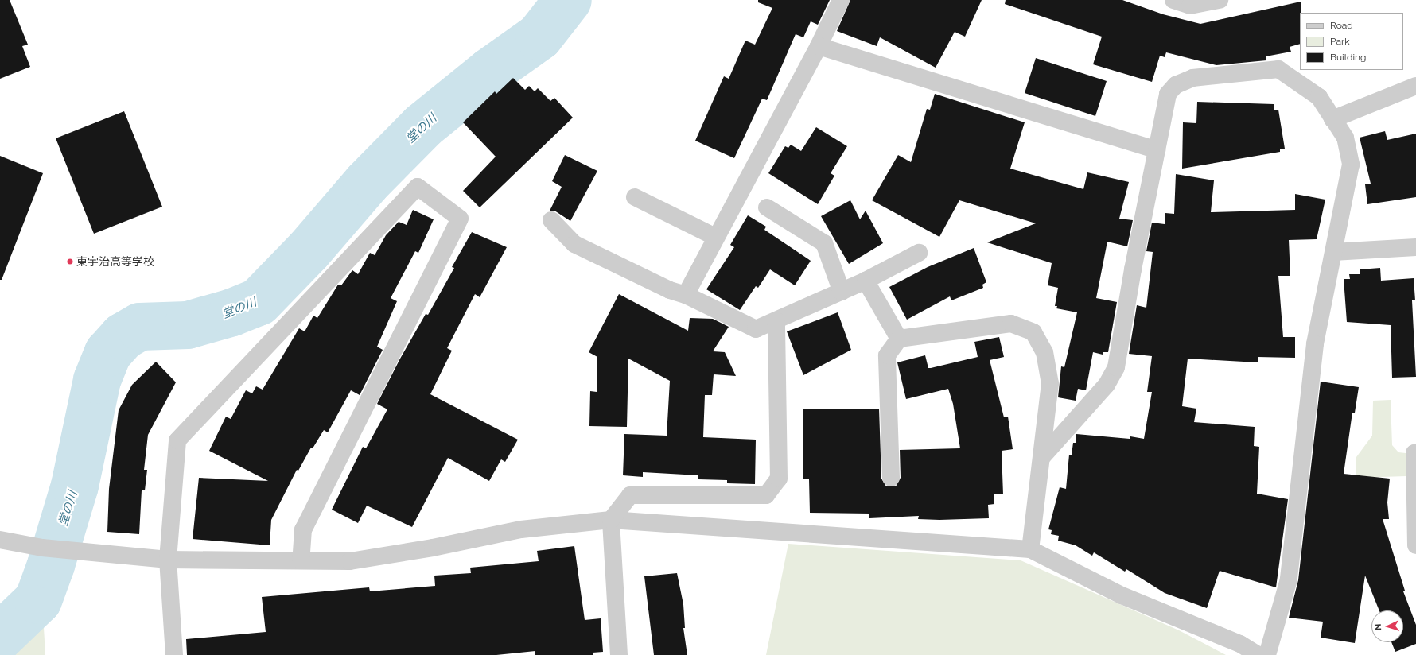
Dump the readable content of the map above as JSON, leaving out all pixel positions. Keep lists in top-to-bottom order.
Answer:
{
  "water": ["堂の川"],
  "places": ["東宇治高等学校"],
  "legend": ["Road", "Park", "Building"],
  "north": "left"
}
